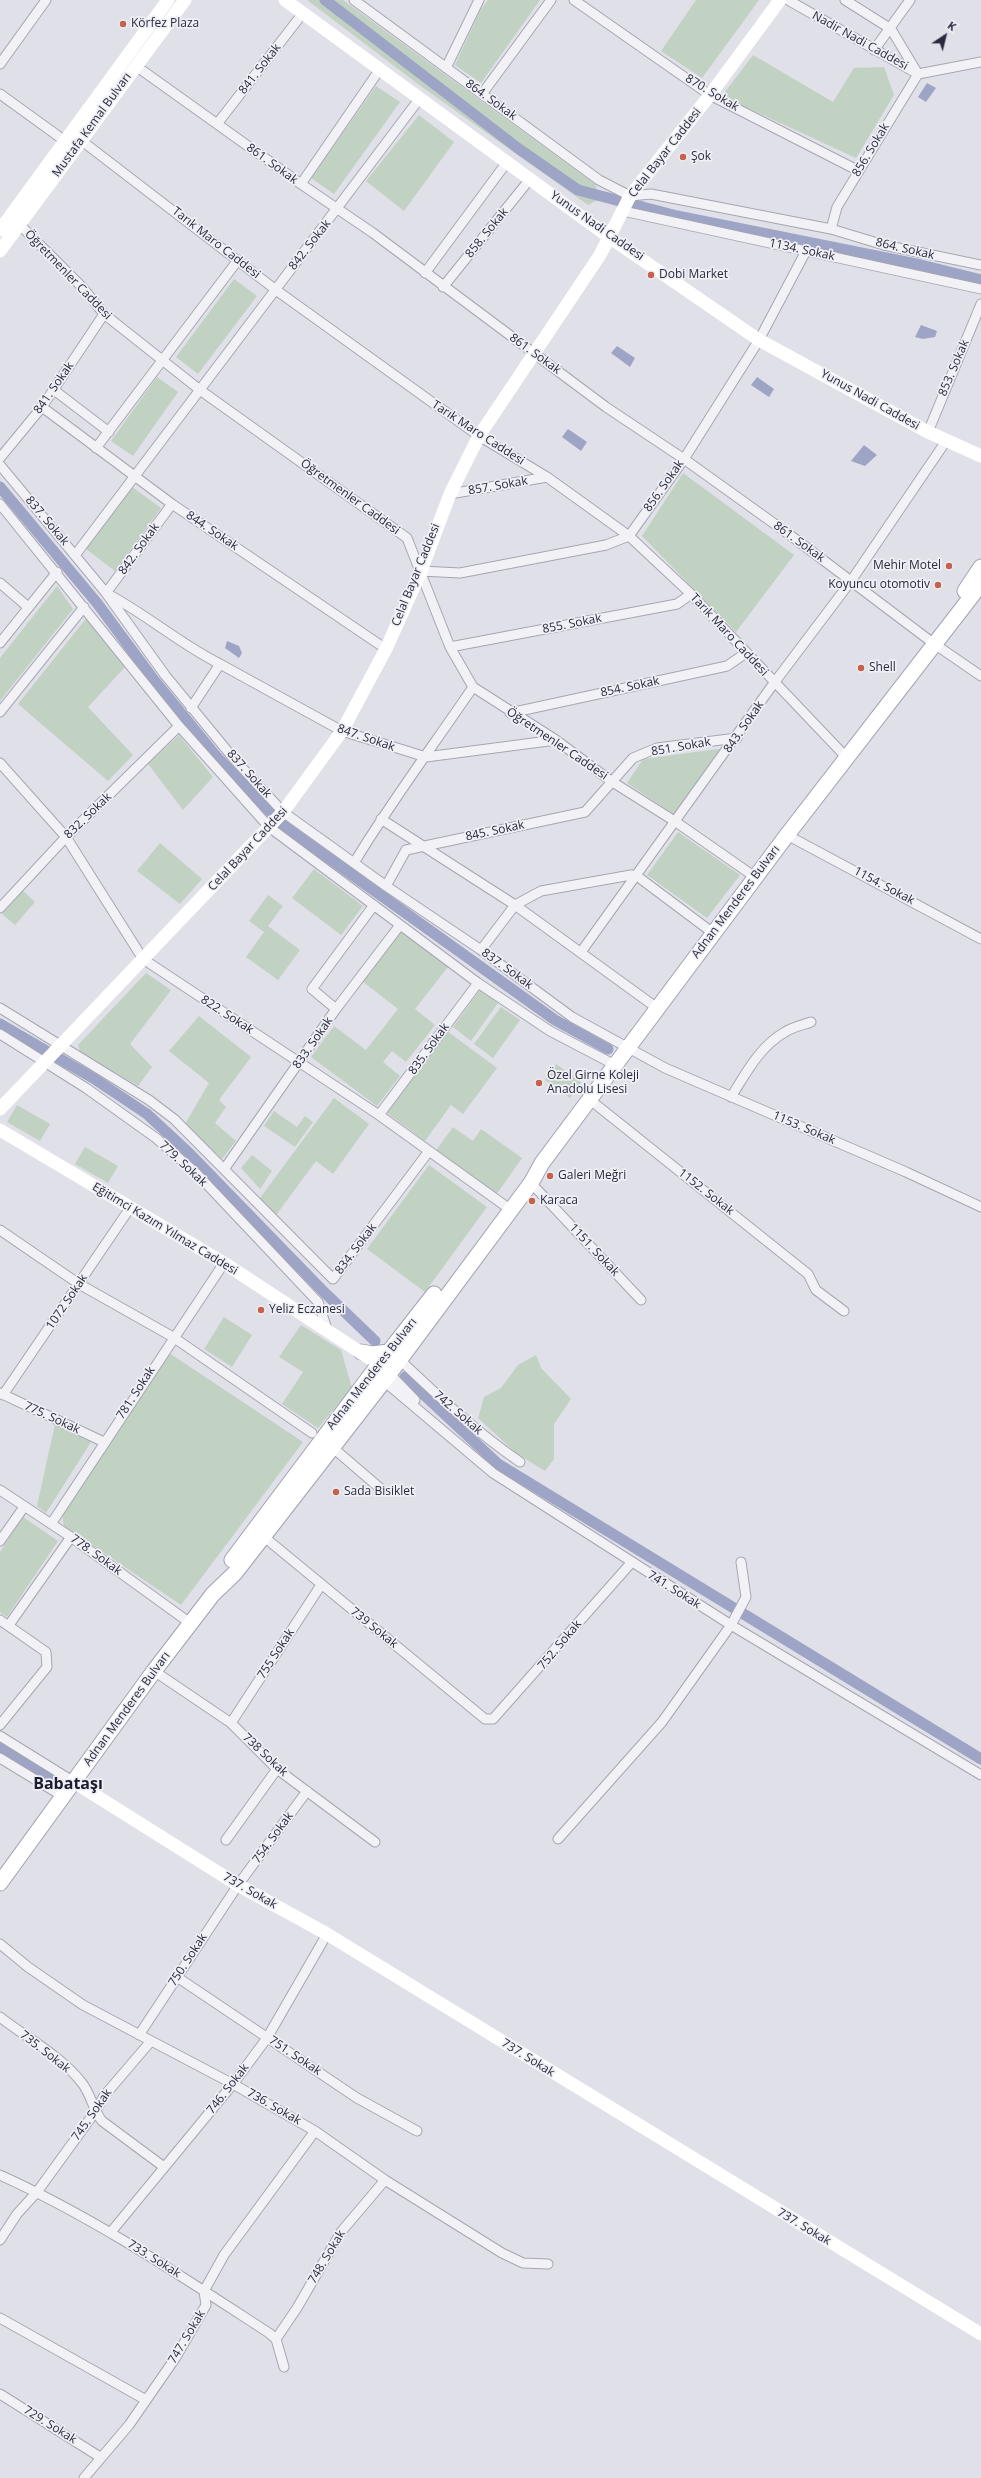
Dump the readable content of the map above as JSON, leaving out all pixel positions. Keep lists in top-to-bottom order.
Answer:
{
  "streets": {
    "main road": ["Adnan Menderes Bulvarı"],
    "street": [
      "Nadir Nadi Caddesi",
      "841. Sokak",
      "870. Sokak",
      "864. Sokak",
      "Mustafa Kemal Bulvarı",
      "856. Sokak",
      "Celal Bayar Caddesi",
      "861. Sokak",
      "Yunus Nadi Caddesi",
      "858. Sokak",
      "Tarık Maro Caddesi",
      "842. Sokak",
      "1134. Sokak",
      "Öğretmenler Caddesi",
      "853. Sokak",
      "857. Sokak",
      "837. Sokak",
      "844. Sokak",
      "855. Sokak",
      "854. Sokak",
      "843. Sokak",
      "847. Sokak",
      "851. Sokak",
      "832. Sokak",
      "845. Sokak",
      "1154. Sokak",
      "822. Sokak",
      "833. Sokak",
      "835. Sokak",
      "1153. Sokak",
      "779. Sokak",
      "1152. Sokak",
      "Eğitimci Kazım Yılmaz Caddesi",
      "834. Sokak",
      "1151. Sokak",
      "1072 Sokak",
      "781. Sokak",
      "742. Sokak",
      "775. Sokak",
      "778. Sokak",
      "741. Sokak",
      "739 Sokak",
      "752. Sokak",
      "755 Sokak",
      "738 Sokak",
      "754. Sokak",
      "737. Sokak",
      "750. Sokak",
      "735. Sokak",
      "751. Sokak",
      "746. Sokak",
      "736. Sokak",
      "745. Sokak",
      "748. Sokak",
      "733. Sokak",
      "747. Sokak",
      "729. Sokak"
    ]
  },
  "crossings": [
    ["Nadir Nadi Caddesi", "856. Sokak"],
    ["841. Sokak", "861. Sokak"],
    ["841. Sokak", "Yunus Nadi Caddesi"],
    ["841. Sokak", "Öğretmenler Caddesi"],
    ["841. Sokak", "844. Sokak"],
    ["870. Sokak", "856. Sokak"],
    ["870. Sokak", "Celal Bayar Caddesi"],
    ["864. Sokak", "856. Sokak"],
    ["864. Sokak", "Celal Bayar Caddesi"],
    ["Mustafa Kemal Bulvarı", "861. Sokak"],
    ["Mustafa Kemal Bulvarı", "Tarık Maro Caddesi"],
    ["Mustafa Kemal Bulvarı", "Öğretmenler Caddesi"],
    ["856. Sokak", "861. Sokak"],
    ["856. Sokak", "Yunus Nadi Caddesi"],
    ["856. Sokak", "Tarık Maro Caddesi"],
    ["856. Sokak", "1134. Sokak"],
    ["Celal Bayar Caddesi", "861. Sokak"],
    ["Celal Bayar Caddesi", "Yunus Nadi Caddesi"],
    ["Celal Bayar Caddesi", "Tarık Maro Caddesi"],
    ["Celal Bayar Caddesi", "1134. Sokak"],
    ["Celal Bayar Caddesi", "Öğretmenler Caddesi"],
    ["Celal Bayar Caddesi", "857. Sokak"],
    ["Celal Bayar Caddesi", "837. Sokak"],
    ["Celal Bayar Caddesi", "844. Sokak"],
    ["Celal Bayar Caddesi", "847. Sokak"],
    ["Celal Bayar Caddesi", "822. Sokak"],
    ["Celal Bayar Caddesi", "779. Sokak"],
    ["861. Sokak", "858. Sokak"],
    ["861. Sokak", "842. Sokak"],
    ["861. Sokak", "843. Sokak"],
    ["861. Sokak", "Adnan Menderes Bulvarı"],
    ["Yunus Nadi Caddesi", "858. Sokak"],
    ["Yunus Nadi Caddesi", "842. Sokak"],
    ["Yunus Nadi Caddesi", "853. Sokak"],
    ["Yunus Nadi Caddesi", "843. Sokak"],
    ["Tarık Maro Caddesi", "842. Sokak"],
    ["Tarık Maro Caddesi", "857. Sokak"],
    ["Tarık Maro Caddesi", "855. Sokak"],
    ["Tarık Maro Caddesi", "854. Sokak"],
    ["Tarık Maro Caddesi", "843. Sokak"],
    ["Tarık Maro Caddesi", "Adnan Menderes Bulvarı"],
    ["842. Sokak", "Öğretmenler Caddesi"],
    ["842. Sokak", "837. Sokak"],
    ["842. Sokak", "844. Sokak"],
    ["842. Sokak", "847. Sokak"],
    ["Öğretmenler Caddesi", "855. Sokak"],
    ["Öğretmenler Caddesi", "854. Sokak"],
    ["Öğretmenler Caddesi", "843. Sokak"],
    ["Öğretmenler Caddesi", "847. Sokak"],
    ["Öğretmenler Caddesi", "851. Sokak"],
    ["Öğretmenler Caddesi", "845. Sokak"],
    ["Öğretmenler Caddesi", "Adnan Menderes Bulvarı"],
    ["837. Sokak", "847. Sokak"],
    ["837. Sokak", "832. Sokak"],
    ["837. Sokak", "845. Sokak"],
    ["837. Sokak", "Adnan Menderes Bulvarı"],
    ["837. Sokak", "833. Sokak"],
    ["837. Sokak", "835. Sokak"],
    ["837. Sokak", "1153. Sokak"],
    ["843. Sokak", "851. Sokak"],
    ["851. Sokak", "845. Sokak"],
    ["832. Sokak", "822. Sokak"],
    ["1154. Sokak", "Adnan Menderes Bulvarı"],
    ["Adnan Menderes Bulvarı", "822. Sokak"],
    ["Adnan Menderes Bulvarı", "1153. Sokak"],
    ["Adnan Menderes Bulvarı", "1152. Sokak"],
    ["Adnan Menderes Bulvarı", "Eğitimci Kazım Yılmaz Caddesi"],
    ["Adnan Menderes Bulvarı", "1151. Sokak"],
    ["Adnan Menderes Bulvarı", "742. Sokak"],
    ["Adnan Menderes Bulvarı", "778. Sokak"],
    ["Adnan Menderes Bulvarı", "741. Sokak"],
    ["Adnan Menderes Bulvarı", "739 Sokak"],
    ["Adnan Menderes Bulvarı", "738 Sokak"],
    ["Adnan Menderes Bulvarı", "737. Sokak"],
    ["822. Sokak", "833. Sokak"],
    ["822. Sokak", "835. Sokak"],
    ["822. Sokak", "834. Sokak"],
    ["833. Sokak", "834. Sokak"],
    ["779. Sokak", "Eğitimci Kazım Yılmaz Caddesi"],
    ["Eğitimci Kazım Yılmaz Caddesi", "1072 Sokak"],
    ["Eğitimci Kazım Yılmaz Caddesi", "781. Sokak"],
    ["Eğitimci Kazım Yılmaz Caddesi", "741. Sokak"],
    ["1072 Sokak", "775. Sokak"],
    ["781. Sokak", "775. Sokak"],
    ["781. Sokak", "778. Sokak"],
    ["741. Sokak", "752. Sokak"],
    ["739 Sokak", "752. Sokak"],
    ["739 Sokak", "755 Sokak"],
    ["755 Sokak", "738 Sokak"],
    ["738 Sokak", "754. Sokak"],
    ["754. Sokak", "737. Sokak"],
    ["754. Sokak", "750. Sokak"],
    ["737. Sokak", "750. Sokak"],
    ["737. Sokak", "746. Sokak"],
    ["750. Sokak", "751. Sokak"],
    ["750. Sokak", "736. Sokak"],
    ["735. Sokak", "745. Sokak"],
    ["751. Sokak", "746. Sokak"],
    ["746. Sokak", "736. Sokak"],
    ["746. Sokak", "733. Sokak"],
    ["736. Sokak", "745. Sokak"],
    ["736. Sokak", "748. Sokak"],
    ["736. Sokak", "747. Sokak"],
    ["745. Sokak", "733. Sokak"],
    ["748. Sokak", "733. Sokak"],
    ["733. Sokak", "747. Sokak"],
    ["747. Sokak", "729. Sokak"]
  ],
  "districts": ["Babataşı"],
  "places": [
    "Körfez Plaza",
    "Şok",
    "Dobi Market",
    "Mehir Motel",
    "Koyuncu otomotiv",
    "Shell",
    "Özel Girne Koleji Anadolu Lisesi",
    "Galeri Meğri",
    "Karaca",
    "Yeliz Eczanesi",
    "Sada Bisiklet"
  ],
  "north": "top right"
}
